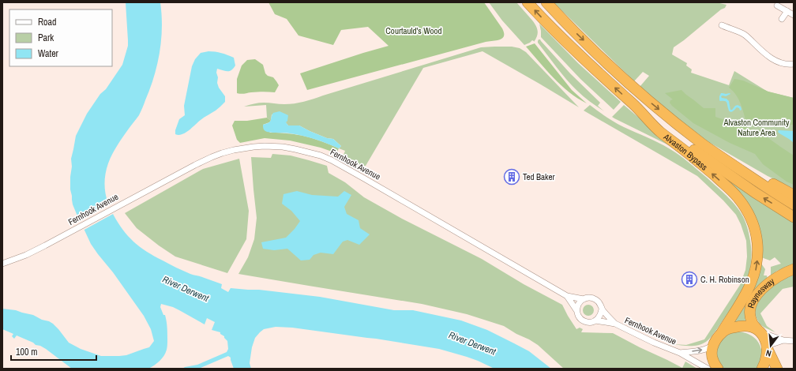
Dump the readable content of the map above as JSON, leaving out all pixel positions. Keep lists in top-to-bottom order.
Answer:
{
  "streets": {
    "highway": ["Alvaston Bypass", "Raynesway"],
    "street": ["Fernhook Avenue"]
  },
  "crossings": [
    ["Alvaston Bypass", "Fernhook Avenue"]
  ],
  "water": ["River Derwent"],
  "parks": ["Courtauld's Wood", "Alvaston Community Nature Area"],
  "places": {
    "building": ["Ted Baker", "C. H. Robinson"]
  },
  "legend": ["Road", "Park", "Water"],
  "scale_bar": "100 m",
  "north": "bottom"
}
